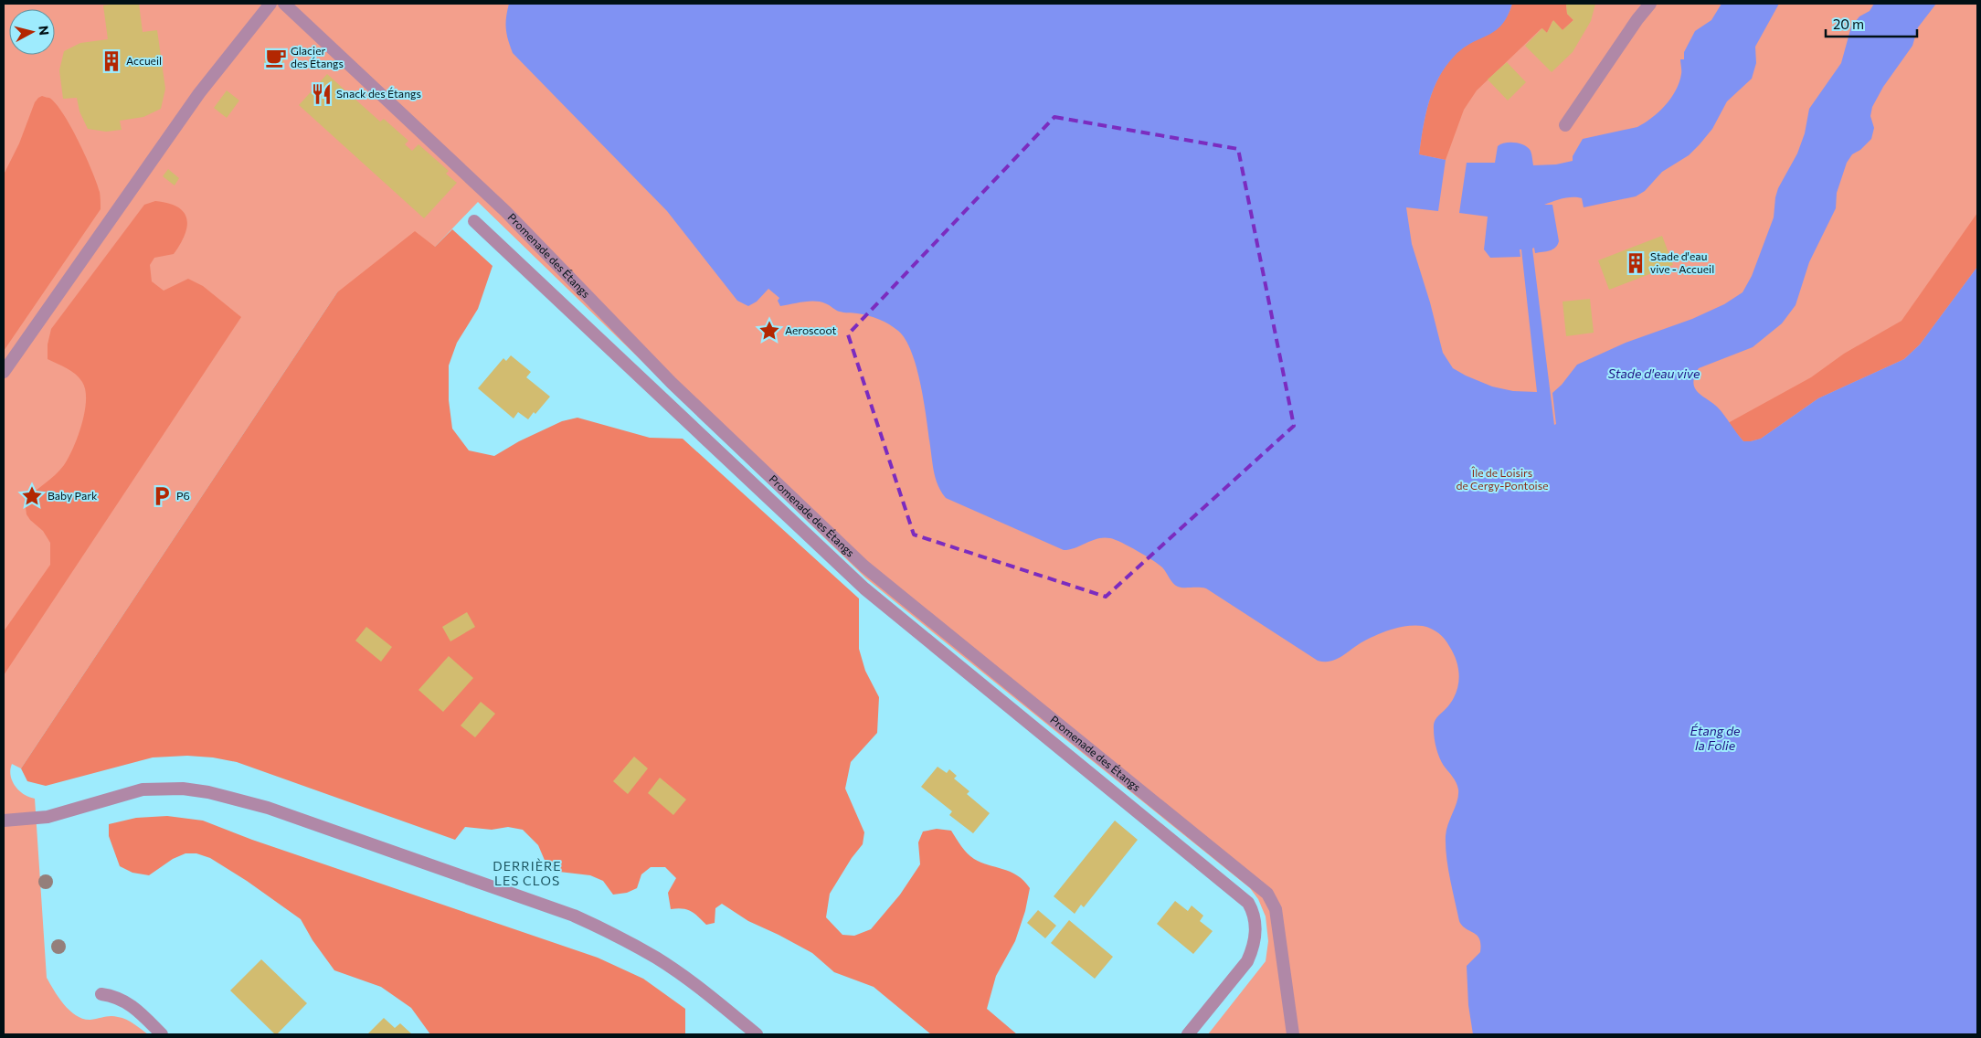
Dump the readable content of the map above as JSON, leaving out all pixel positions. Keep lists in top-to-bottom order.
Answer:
{
  "streets": {
    "street": ["Promenade des Étangs"]
  },
  "districts": ["DERRIÈRE LES CLOS"],
  "water": ["Stade d'eau vive", "Étang de la Folie"],
  "parks": ["Île de Loisirs de Cergy-Pontoise"],
  "places": {
    "cafe": ["Glacier des Étangs"],
    "building": ["Accueil", "Stade d'eau vive - Accueil"],
    "restaurant": ["Snack des Étangs"],
    "place": ["Aeroscoot", "Baby Park"],
    "parking": ["P6"]
  },
  "scale_bar": "20 m",
  "north": "right"
}
